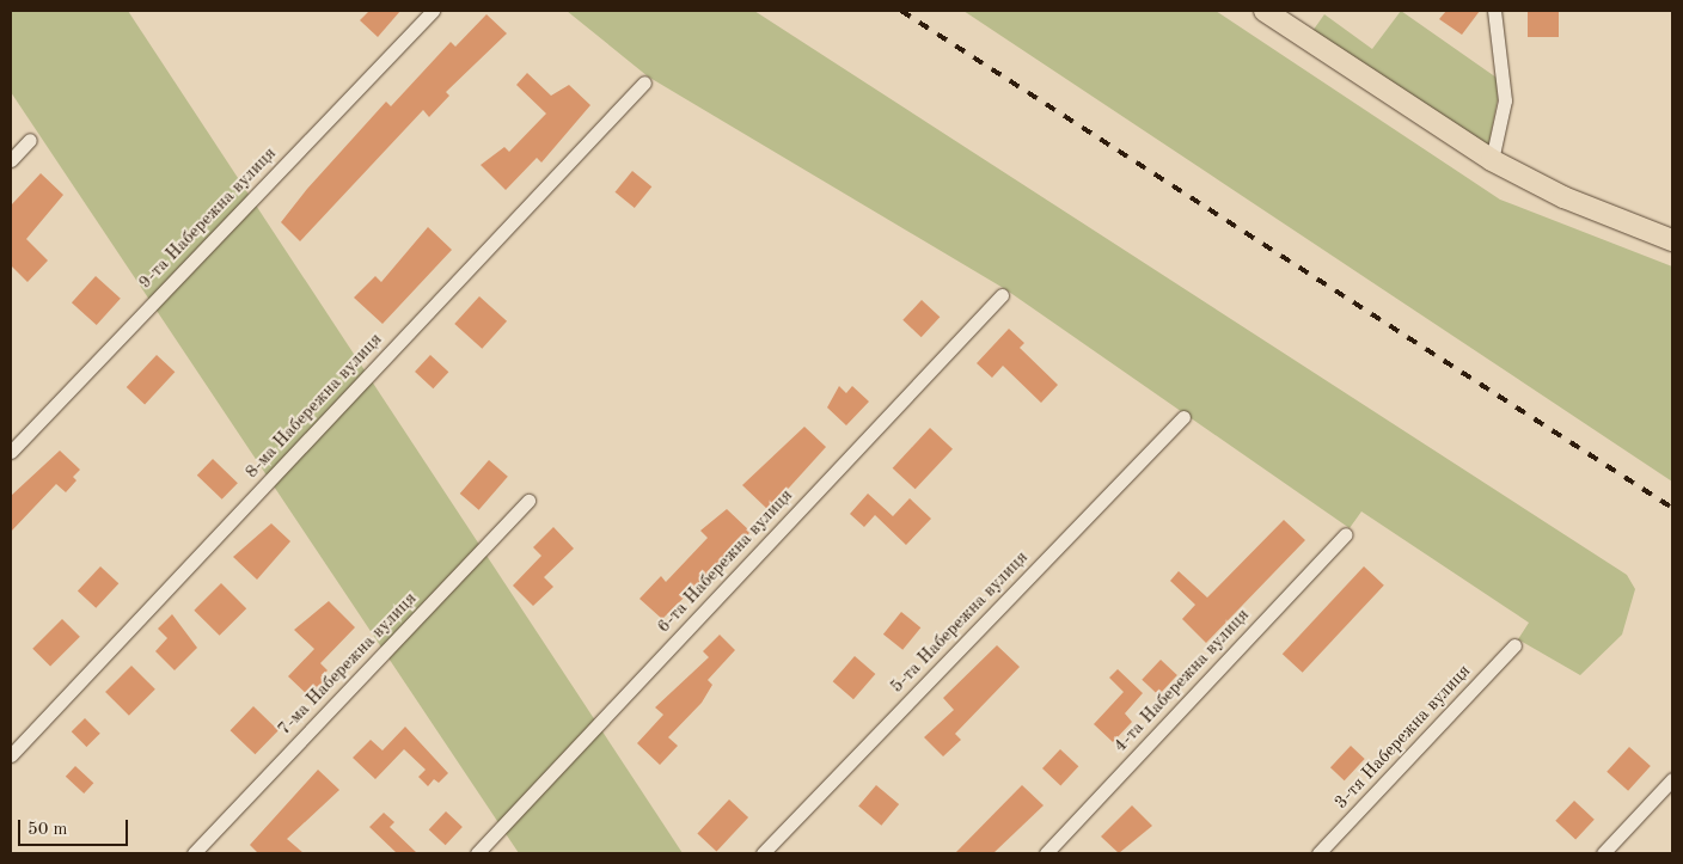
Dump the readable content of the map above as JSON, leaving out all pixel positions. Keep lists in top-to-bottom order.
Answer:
{
  "streets": {
    "street": [
      "9-та Набережна вулиця",
      "8-ма Набережна вулиця",
      "6-та Набережна вулиця",
      "5-та Набережна вулиця",
      "7-ма Набережна вулиця",
      "4-та Набережна вулиця",
      "3-тя Набережна вулиця"
    ]
  },
  "scale_bar": "50 m"
}
